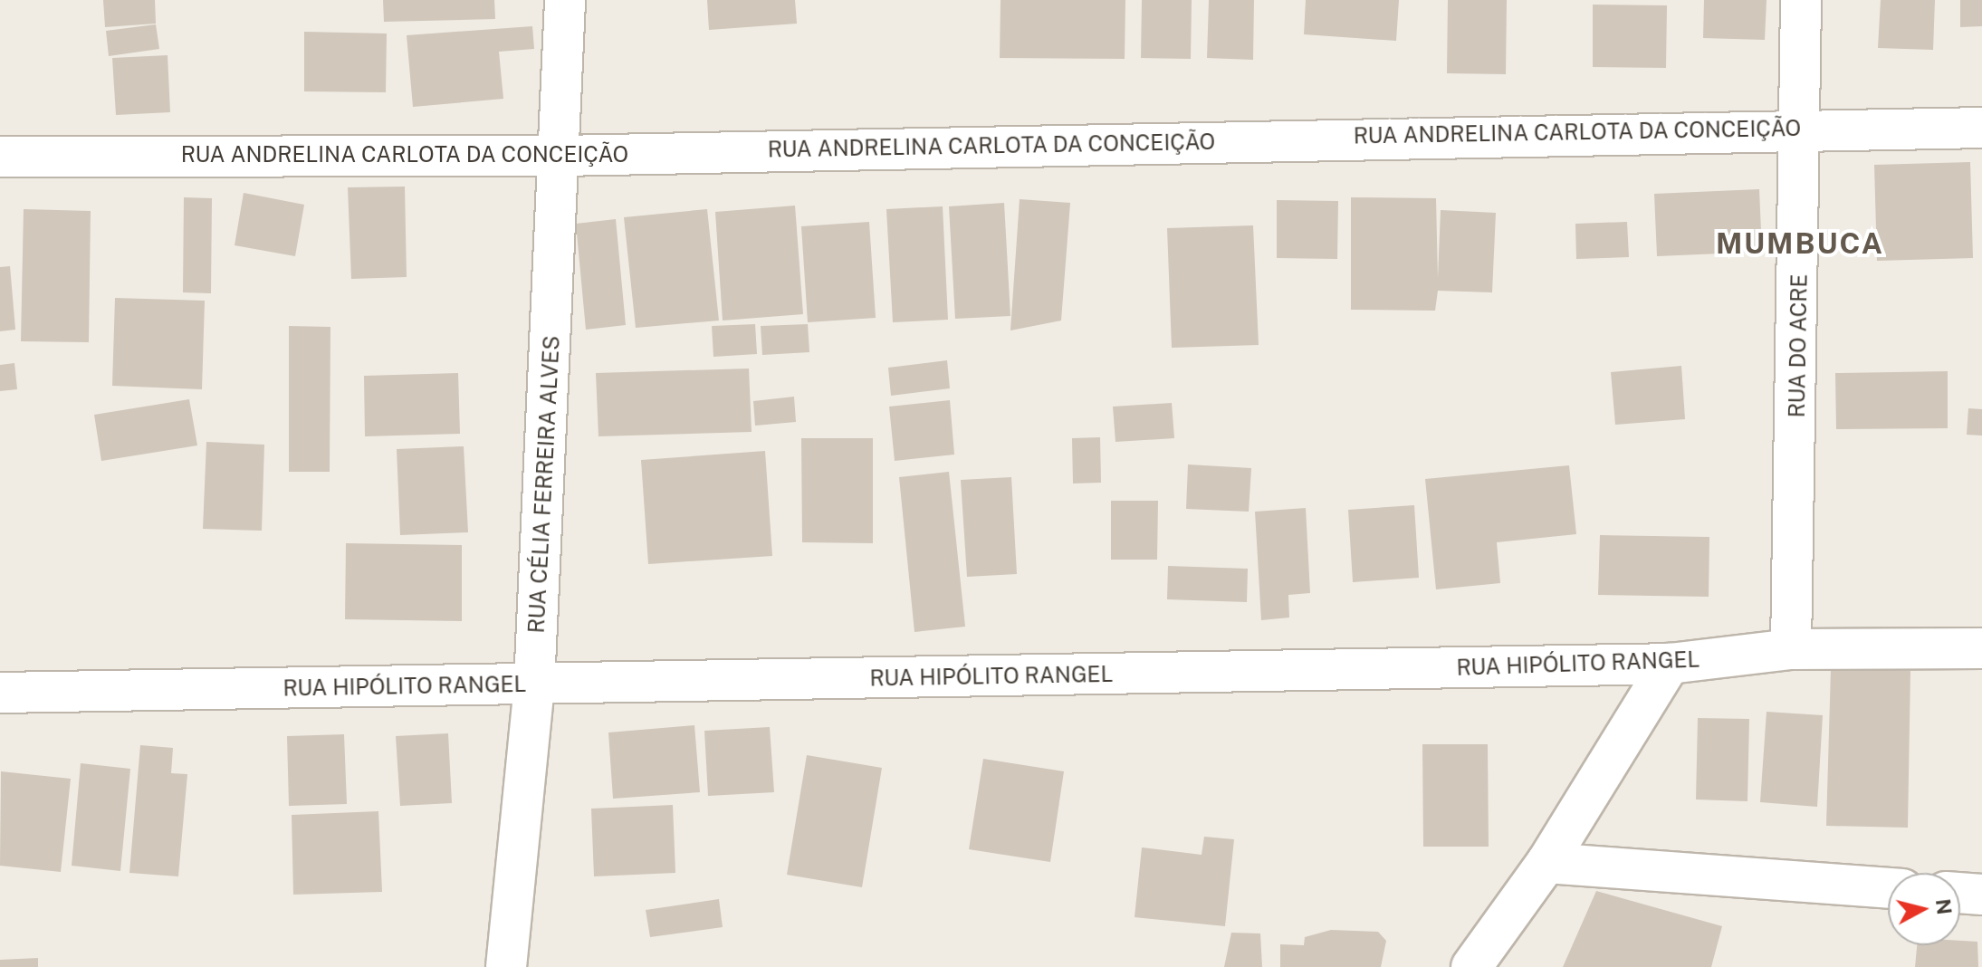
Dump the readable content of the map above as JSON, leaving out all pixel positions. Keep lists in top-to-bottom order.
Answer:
{
  "streets": {
    "street": [
      "RUA ANDRELINA CARLOTA DA CONCEIÇÃO",
      "RUA DO ACRE",
      "RUA CÉLIA FERREIRA ALVES",
      "RUA HIPÓLITO RANGEL"
    ]
  },
  "crossings": [
    ["RUA ANDRELINA CARLOTA DA CONCEIÇÃO", "RUA DO ACRE"],
    ["RUA ANDRELINA CARLOTA DA CONCEIÇÃO", "RUA CÉLIA FERREIRA ALVES"],
    ["RUA DO ACRE", "RUA HIPÓLITO RANGEL"],
    ["RUA CÉLIA FERREIRA ALVES", "RUA HIPÓLITO RANGEL"]
  ],
  "districts": ["MUMBUCA"],
  "north": "right"
}
